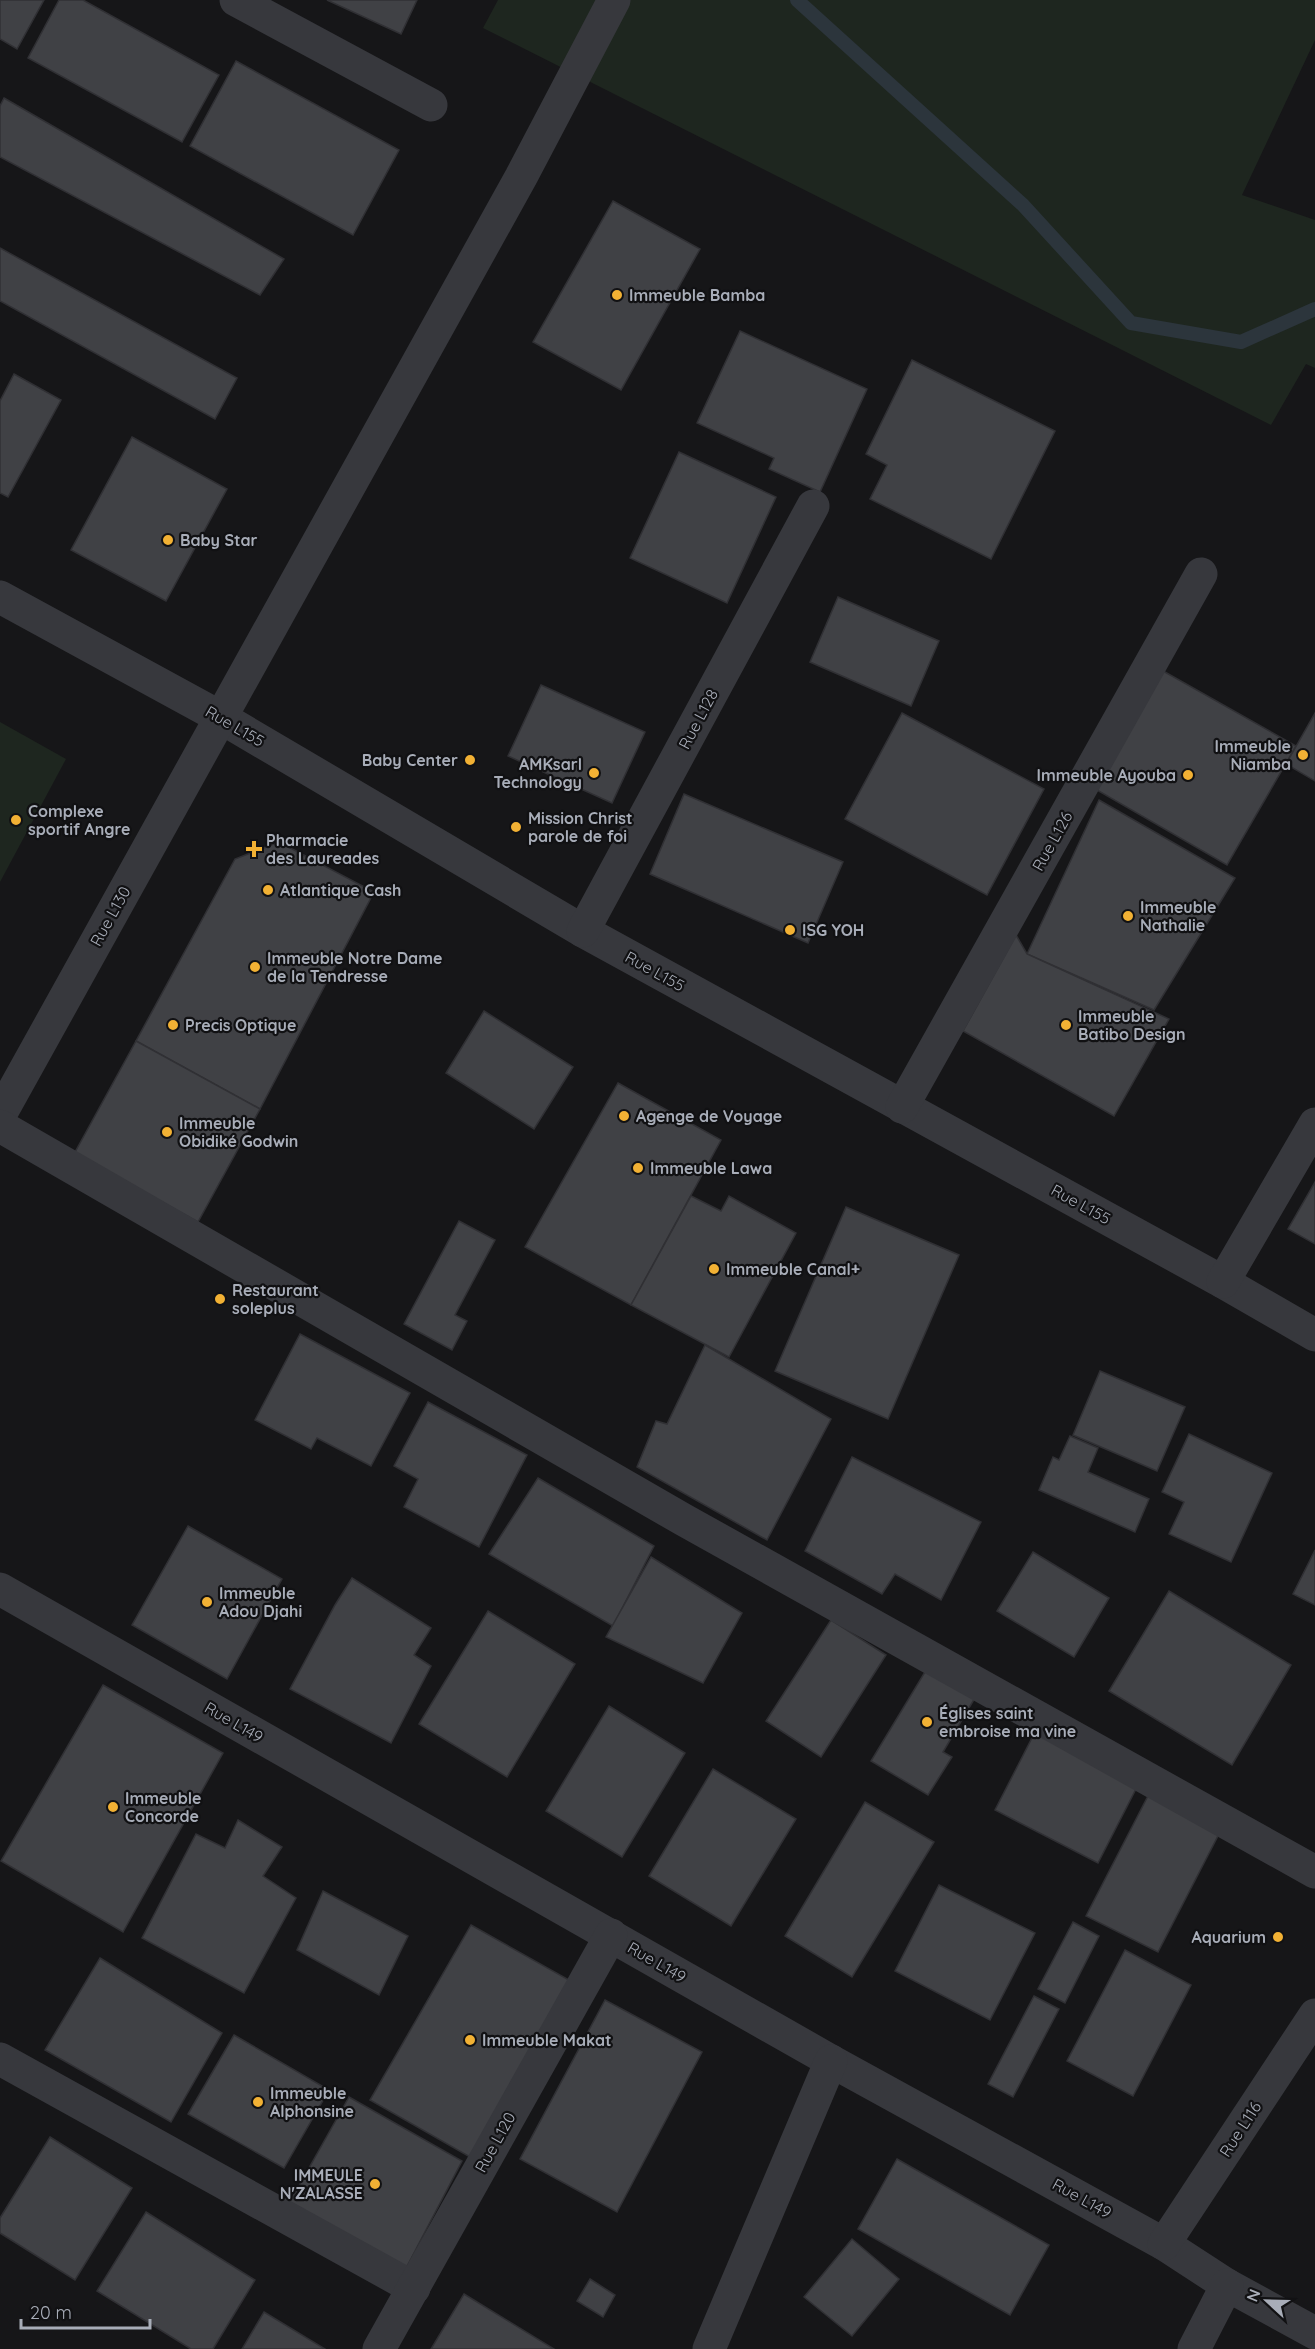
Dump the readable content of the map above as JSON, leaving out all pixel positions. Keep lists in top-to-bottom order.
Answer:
{
  "streets": {
    "street": [
      "Rue L128",
      "Rue L155",
      "Rue L126",
      "Rue L130",
      "Rue L149",
      "Rue L116",
      "Rue L120"
    ]
  },
  "crossings": [
    ["Rue L128", "Rue L155"],
    ["Rue L155", "Rue L126"],
    ["Rue L155", "Rue L130"],
    ["Rue L149", "Rue L116"],
    ["Rue L149", "Rue L120"]
  ],
  "places": {
    "other": [
      "Immeuble Bamba",
      "Baby Star",
      "Immeuble Niamba",
      "Baby Center",
      "AMKsarl Technology",
      "Immeuble Ayouba",
      "Complexe sportif Angre",
      "Mission Christ parole de foi",
      "Atlantique Cash",
      "Immeuble Nathalie",
      "ISG YOH",
      "Immeuble Notre Dame de la Tendresse",
      "Precis Optique",
      "Immeuble Batibo Design",
      "Agenge de Voyage",
      "Immeuble Obidiké Godwin",
      "Immeuble Lawa",
      "Immeuble Canal+",
      "Restaurant soleplus",
      "Immeuble Adou Djahi",
      "Églises saint embroise ma vine",
      "Immeuble Concorde",
      "Aquarium",
      "Immeuble Makat",
      "Immeuble Alphonsine",
      "IMMEULE N'ZALASSE"
    ],
    "health": ["Pharmacie des Laureades"]
  },
  "scale_bar": "20 m",
  "north": "left"
}
